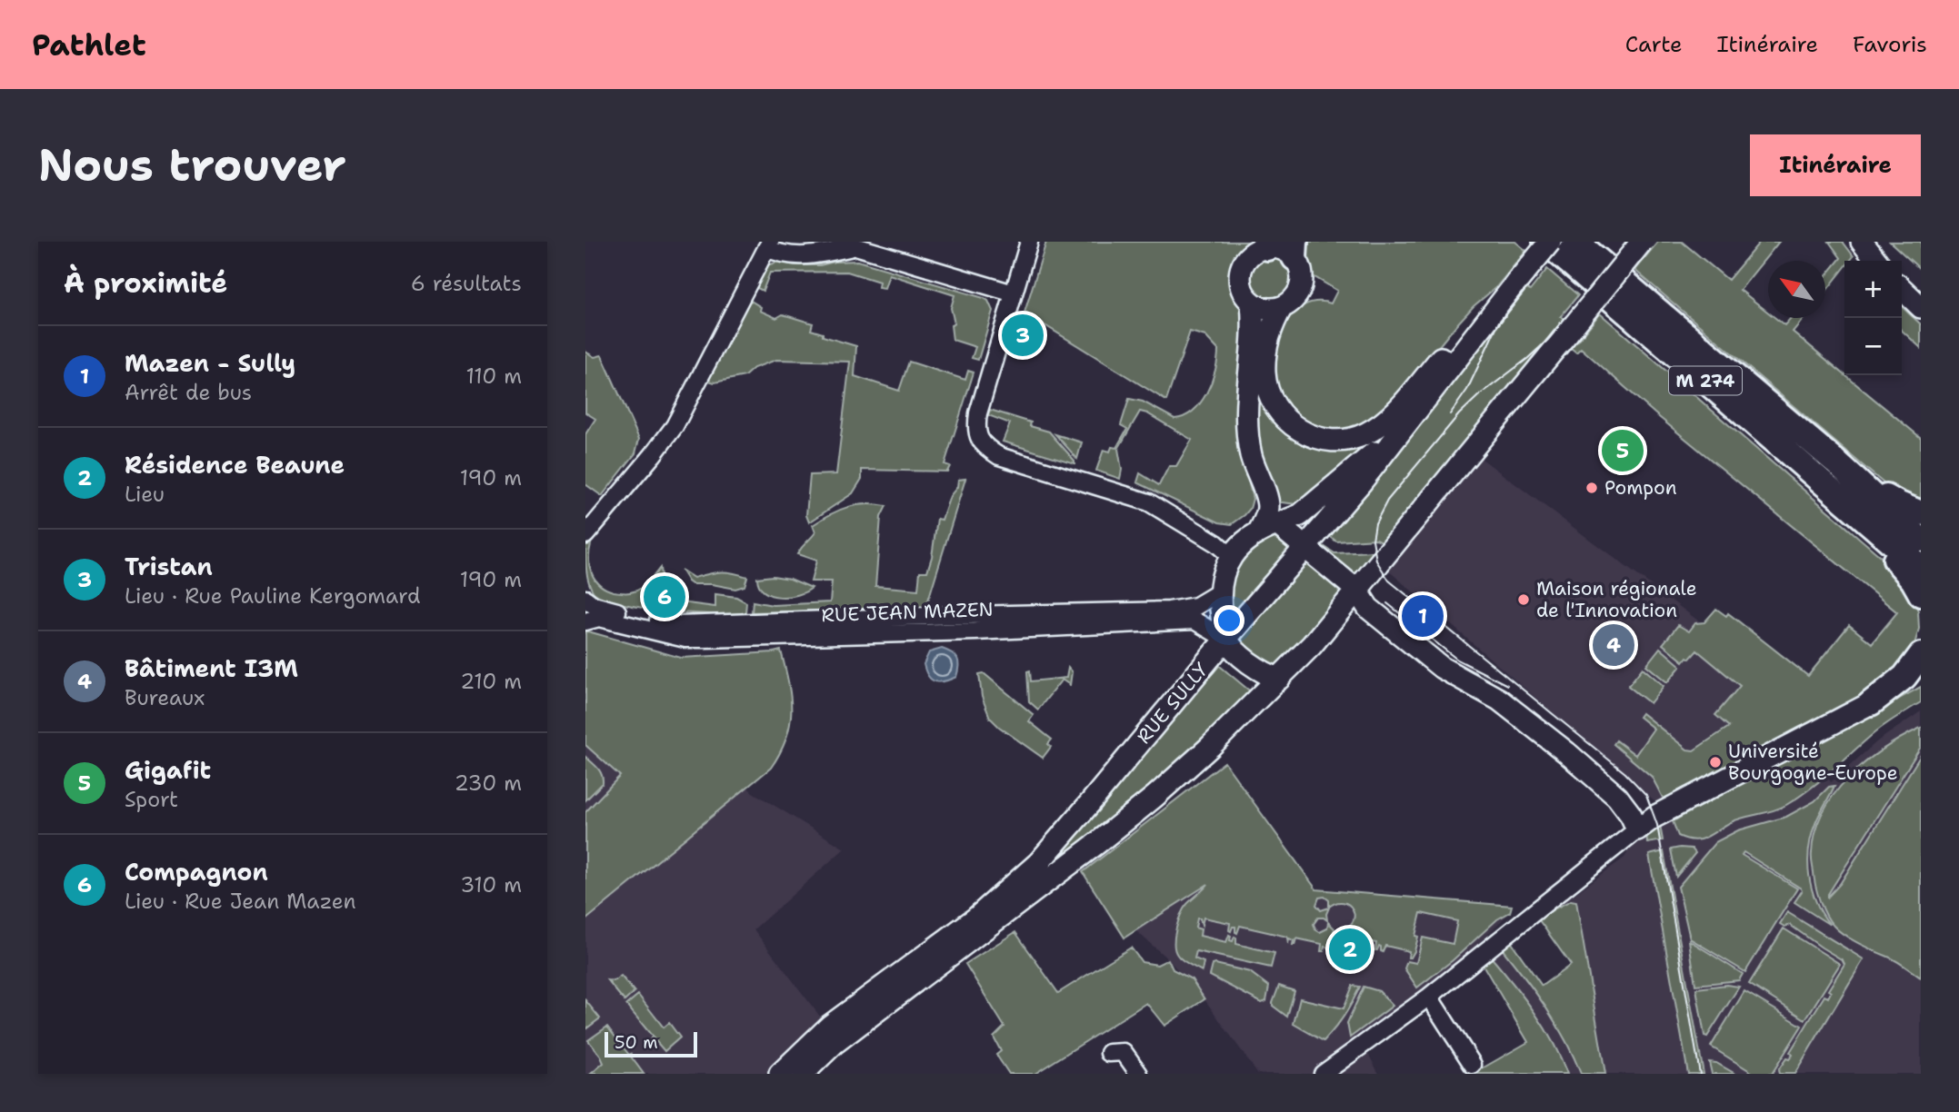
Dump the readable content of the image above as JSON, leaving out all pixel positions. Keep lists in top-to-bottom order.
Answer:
{
  "streets": {
    "highway": ["M 274"],
    "main road": ["RUE SULLY"],
    "street": ["RUE JEAN MAZEN"]
  },
  "crossings": [
    ["M 274", "RUE SULLY"],
    ["RUE JEAN MAZEN", "RUE SULLY"]
  ],
  "places": ["Pompon", "Maison régionale de l'Innovation", "Université Bourgogne-Europe"],
  "scale_bar": "50 m",
  "north": "top left",
  "page": {
    "header": "Pathlet",
    "nav": ["Carte", "Itinéraire", "Favoris"],
    "buttons": "Itinéraire",
    "title": "Nous trouver",
    "heading": ["À proximité", "6 résultats"],
    "map_buttons": ["+", "−"],
    "pins": [
      "3",
      "5",
      "6",
      "1",
      "4",
      "2"
    ],
    "list": [
      {
        "mark": "1",
        "name": "Mazen - Sully",
        "note": "Arrêt de bus",
        "value": "110 m"
      },
      {
        "mark": "2",
        "name": "Résidence Beaune",
        "note": "Lieu",
        "value": "190 m"
      },
      {
        "mark": "3",
        "name": "Tristan",
        "note": "Lieu · Rue Pauline Kergomard",
        "value": "190 m"
      },
      {
        "mark": "4",
        "name": "Bâtiment I3M",
        "note": "Bureaux",
        "value": "210 m"
      },
      {
        "mark": "5",
        "name": "Gigafit",
        "note": "Sport",
        "value": "230 m"
      },
      {
        "mark": "6",
        "name": "Compagnon",
        "note": "Lieu · Rue Jean Mazen",
        "value": "310 m"
      }
    ],
    "scale": "50 m"
  }
}
